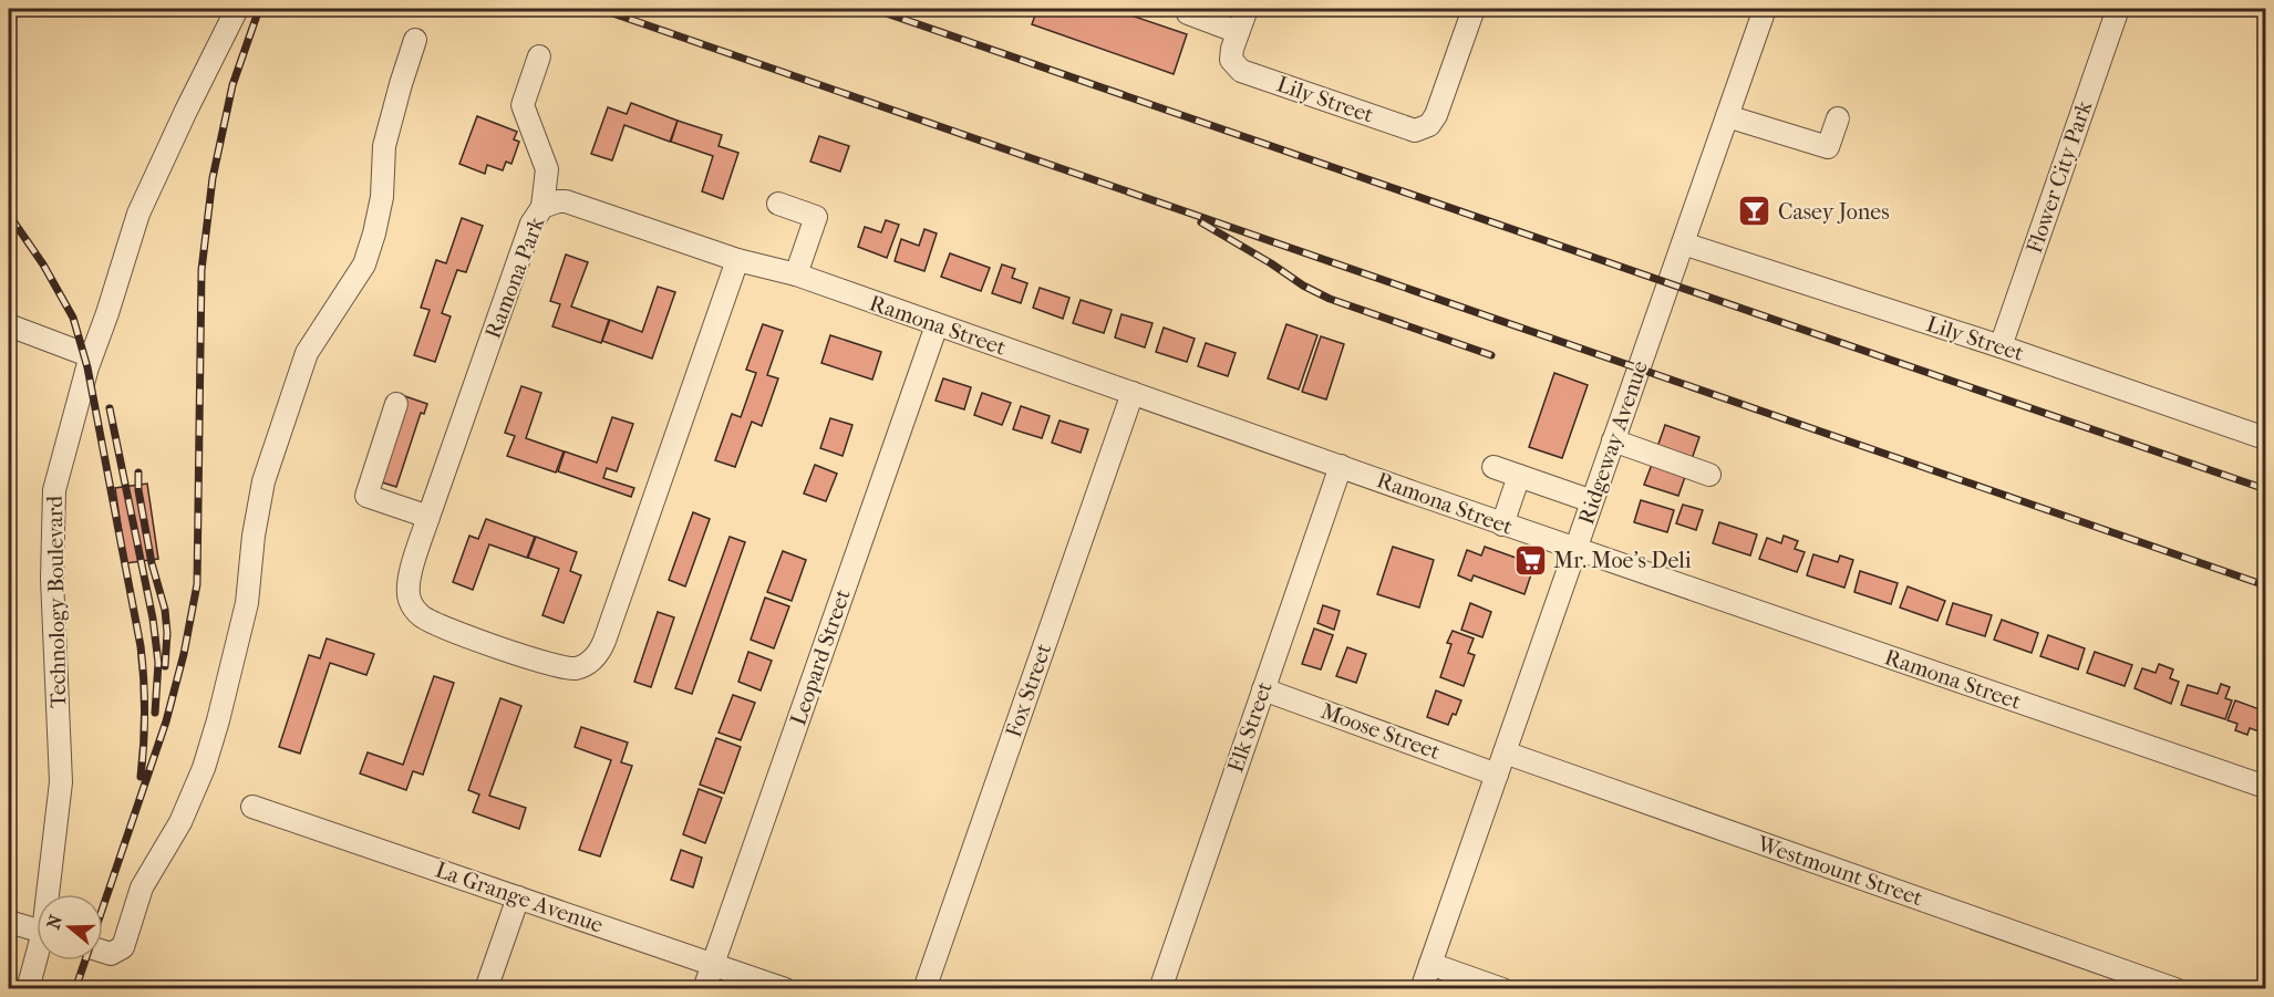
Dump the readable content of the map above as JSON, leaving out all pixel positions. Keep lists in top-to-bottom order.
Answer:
{
  "streets": {
    "street": [
      "Lily Street",
      "Flower City Park",
      "Ramona Park",
      "Ramona Street",
      "Ridgeway Avenue",
      "Technology Boulevard",
      "Leopard Street",
      "Fox Street",
      "Elk Street",
      "Moose Street",
      "Westmount Street",
      "La Grange Avenue"
    ]
  },
  "crossings": [
    ["Lily Street", "Flower City Park"],
    ["Lily Street", "Ridgeway Avenue"],
    ["Ramona Park", "Ramona Street"],
    ["Ramona Street", "Ridgeway Avenue"],
    ["Ramona Street", "Leopard Street"],
    ["Ramona Street", "Fox Street"],
    ["Ramona Street", "Elk Street"],
    ["Ridgeway Avenue", "Moose Street"],
    ["Ridgeway Avenue", "Westmount Street"],
    ["Leopard Street", "La Grange Avenue"],
    ["Elk Street", "Moose Street"]
  ],
  "places": {
    "bar": ["Casey Jones"],
    "supermarket": ["Mr. Moe's Deli"]
  },
  "north": "left"
}
